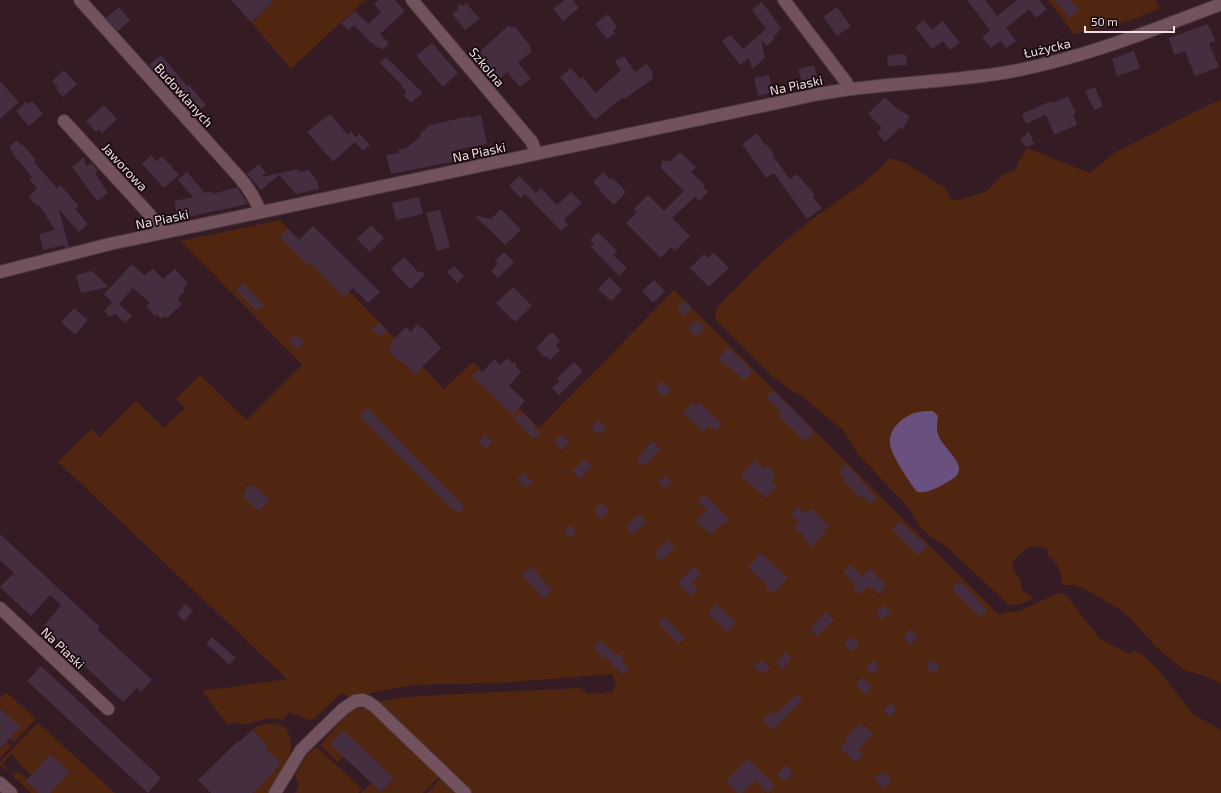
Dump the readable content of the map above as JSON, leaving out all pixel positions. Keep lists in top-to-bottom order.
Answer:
{
  "streets": {
    "street": [
      "Łużycka",
      "Szkolna",
      "Na Piaski",
      "Budowlanych",
      "Jaworowa"
    ]
  },
  "crossings": [
    ["Łużycka", "Na Piaski"],
    ["Szkolna", "Na Piaski"],
    ["Na Piaski", "Budowlanych"],
    ["Na Piaski", "Jaworowa"]
  ],
  "scale_bar": "50 m"
}
